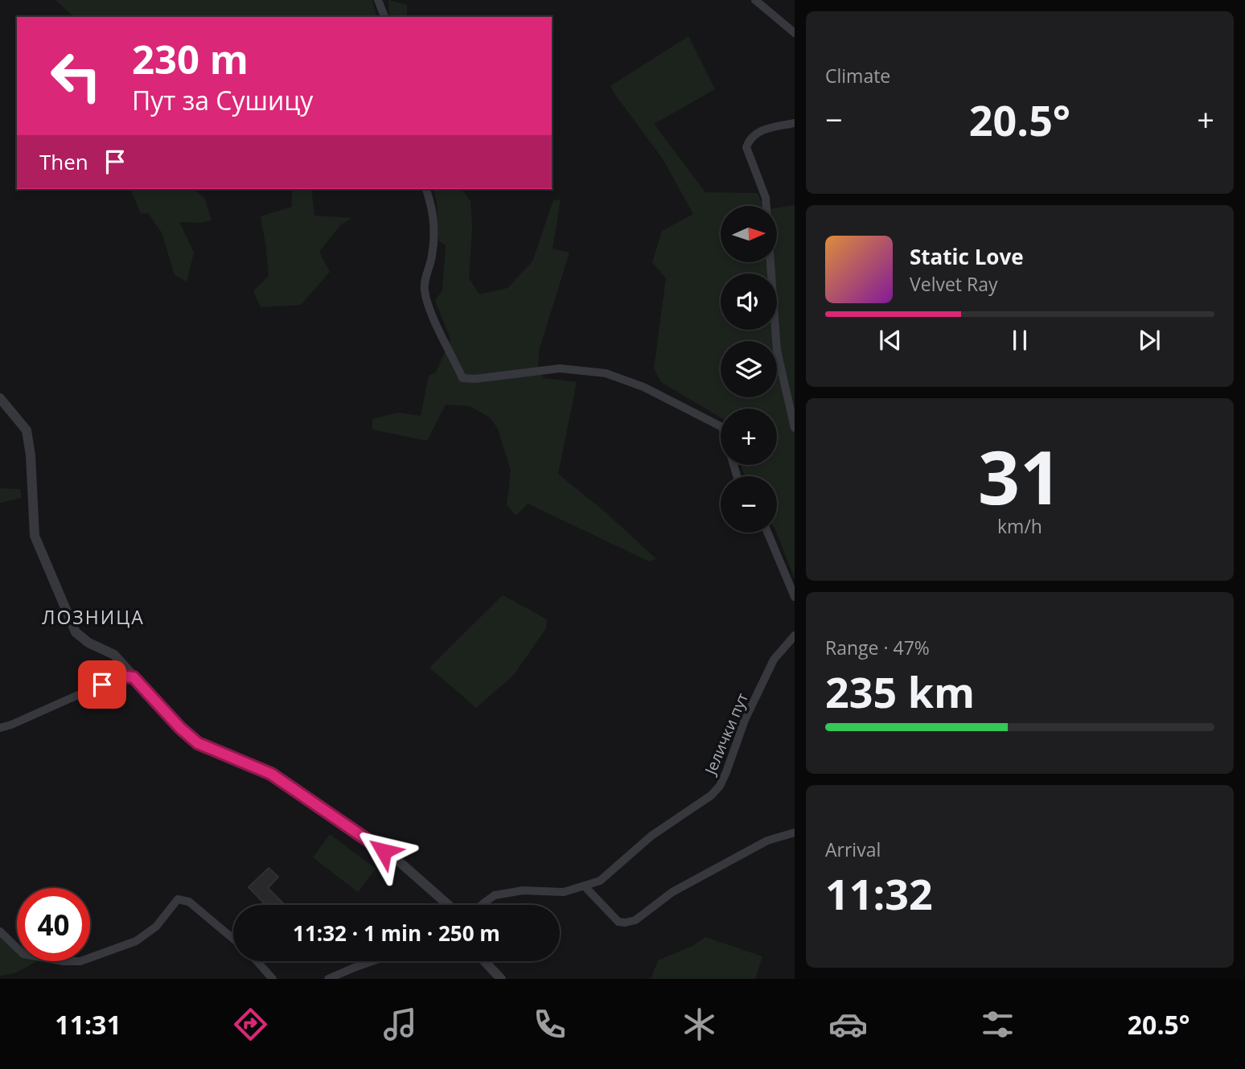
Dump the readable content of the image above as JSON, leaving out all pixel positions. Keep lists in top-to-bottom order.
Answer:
{
  "streets": {
    "street": ["Јелички пут"]
  },
  "districts": ["ЛОЗНИЦА"],
  "north": "right",
  "page": {
    "tile": [
      "Climate",
      ["31", "km/h"],
      ["Range · 47%", "235 km"],
      ["Arrival", "11:32"]
    ],
    "turn": ["230 m", "Пут за Сушицу"],
    "heat": ["−", "20.5°", "+"],
    "then": "Then",
    "map_buttons": ["+", "−"],
    "song": ["Static Love", "Velvet Ray"],
    "limit": "40",
    "trip": "11:32 · 1 min · 250 m",
    "tabs": ["11:31", "20.5°"]
  }
}
